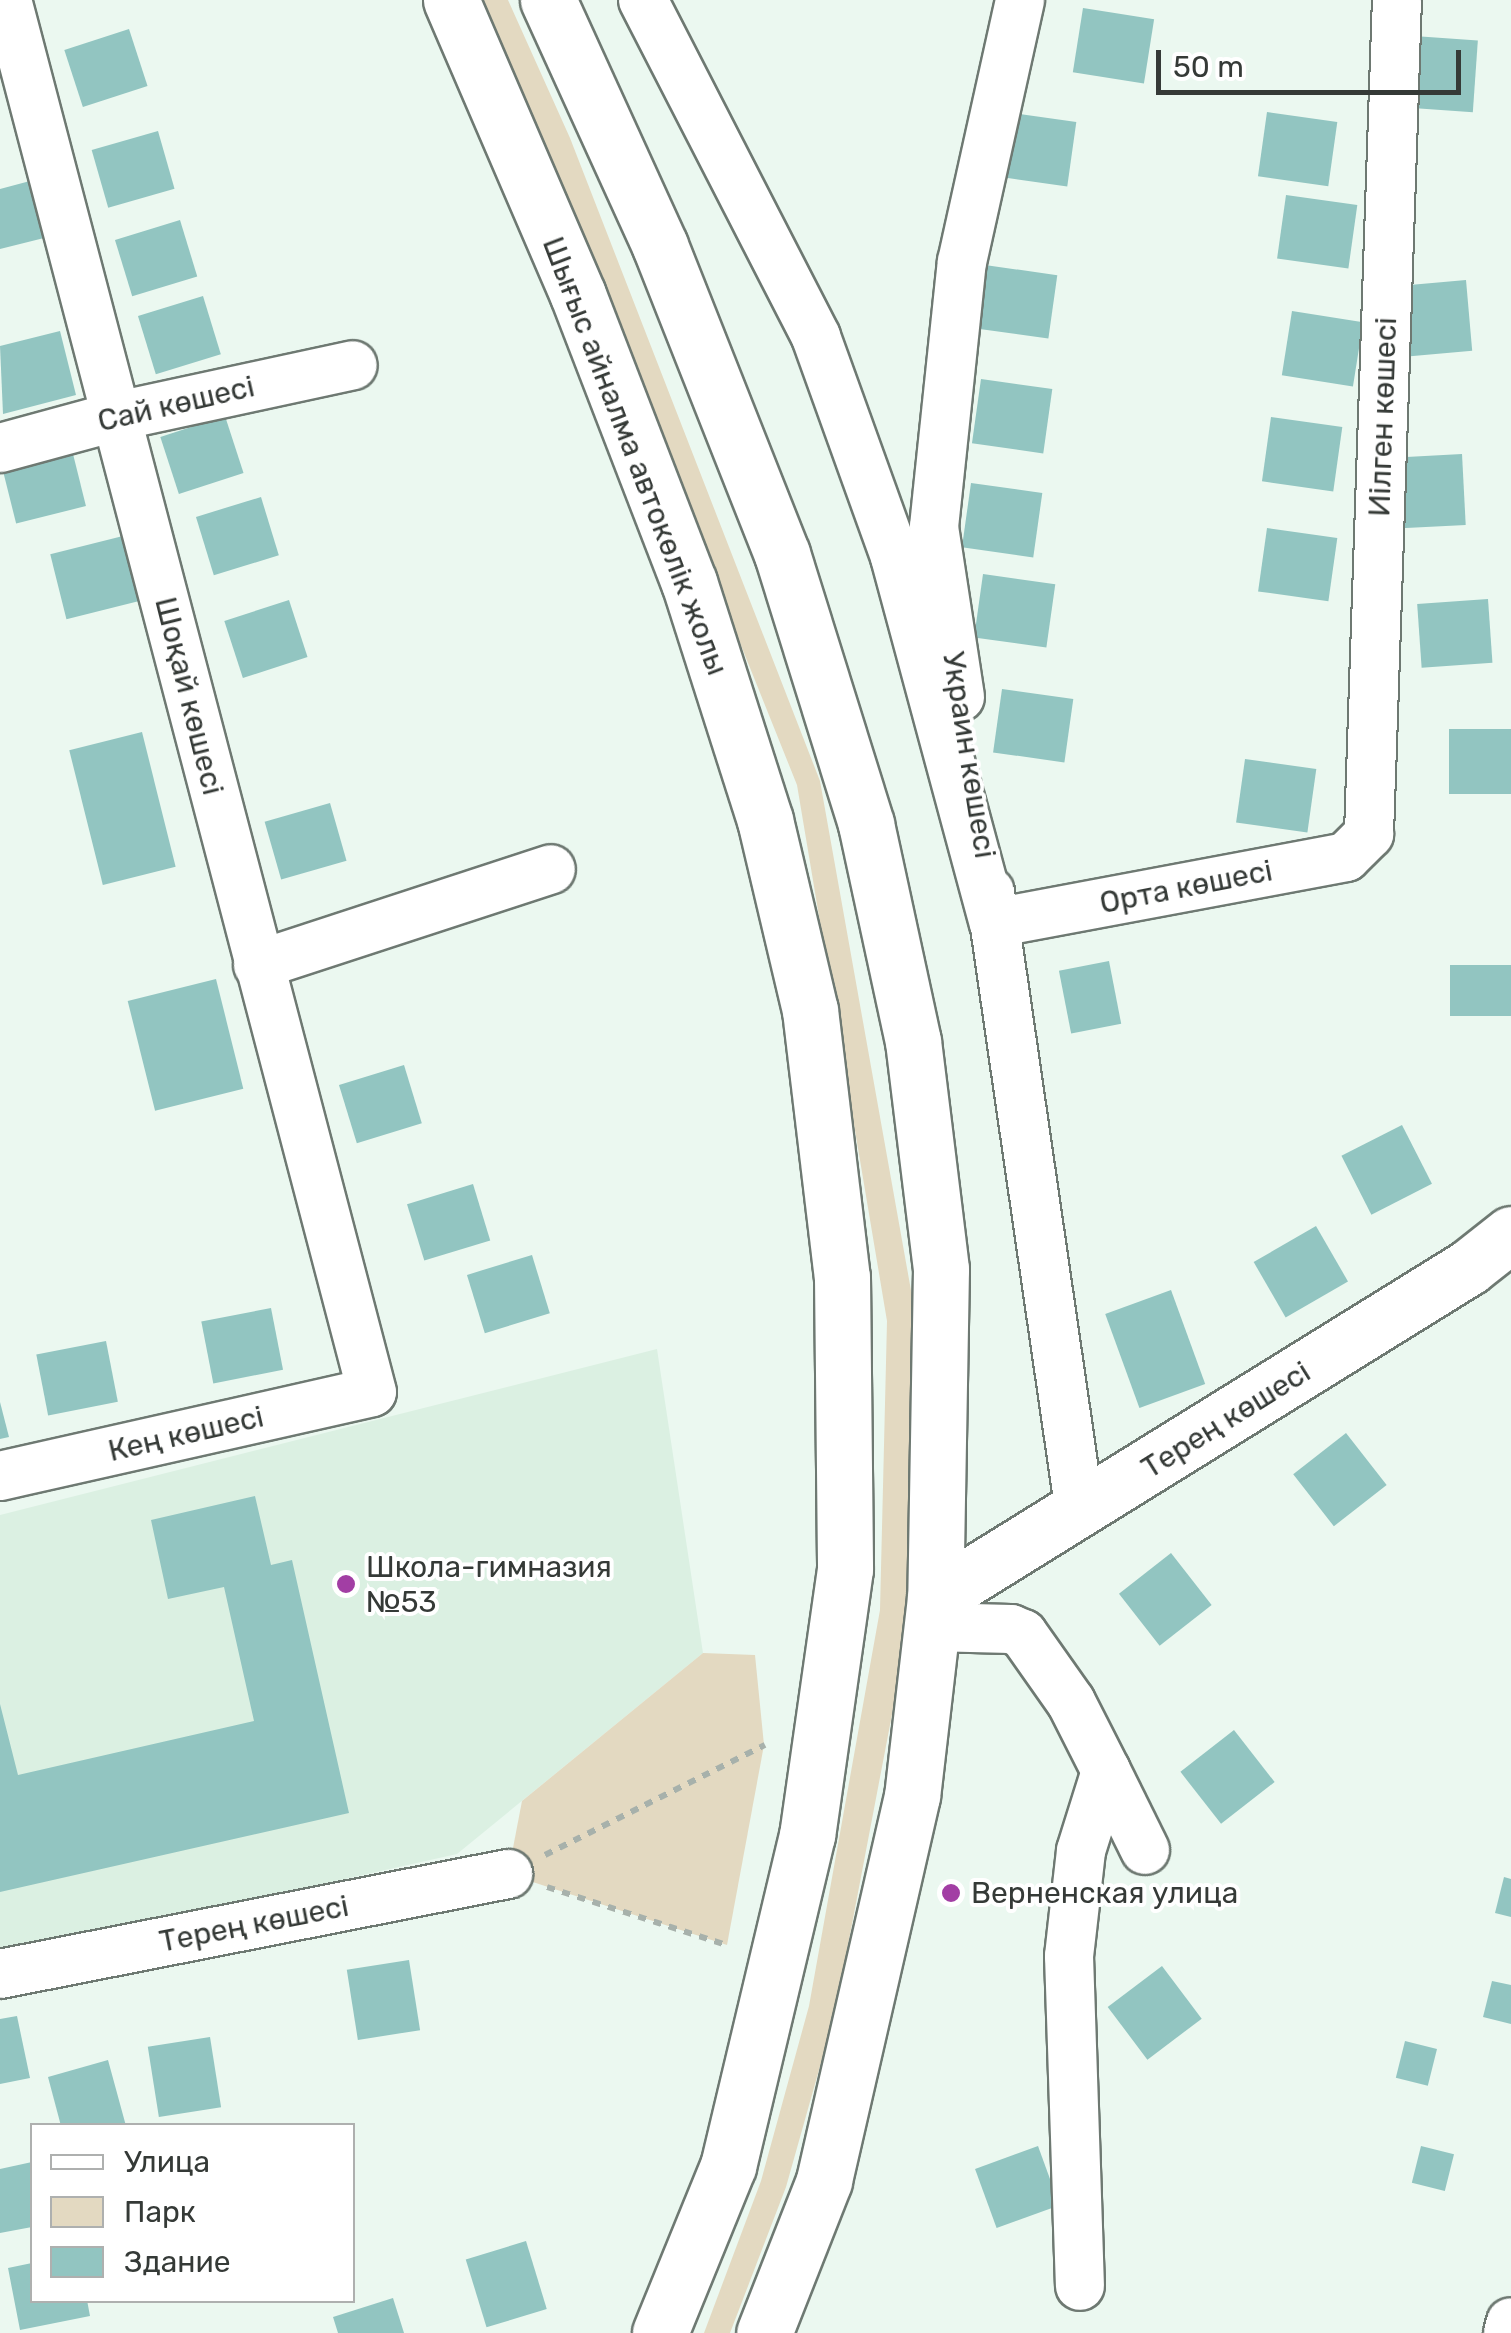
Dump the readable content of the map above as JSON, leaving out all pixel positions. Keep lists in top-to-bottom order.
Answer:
{
  "streets": {
    "main road": ["Шығыс айналма автокөлік жолы", "Терең көшесі"],
    "street": [
      "Сай көшесі",
      "Иілген көшесі",
      "Шоқай көшесі",
      "Украин көшесі",
      "Орта көшесі",
      "Кең көшесі"
    ]
  },
  "crossings": [
    ["Сай көшесі", "Шоқай көшесі"],
    ["Иілген көшесі", "Орта көшесі"],
    ["Шоқай көшесі", "Кең көшесі"],
    ["Украин көшесі", "Орта көшесі"],
    ["Украин көшесі", "Терең көшесі"]
  ],
  "places": ["Школа-гимназия №53", "Верненская улица"],
  "legend": ["Улица", "Парк", "Здание"],
  "scale_bar": "50 m"
}
